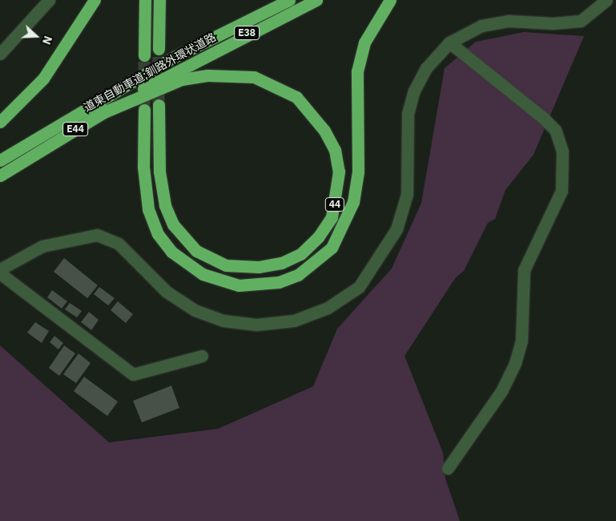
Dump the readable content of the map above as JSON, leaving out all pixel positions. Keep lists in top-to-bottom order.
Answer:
{
  "streets": {
    "highway": [
      "E38",
      "道東自動車道;釧路外環状道路",
      "E44",
      "44"
    ]
  },
  "crossings": [
    ["道東自動車道;釧路外環状道路", "44"]
  ],
  "north": "right"
}
